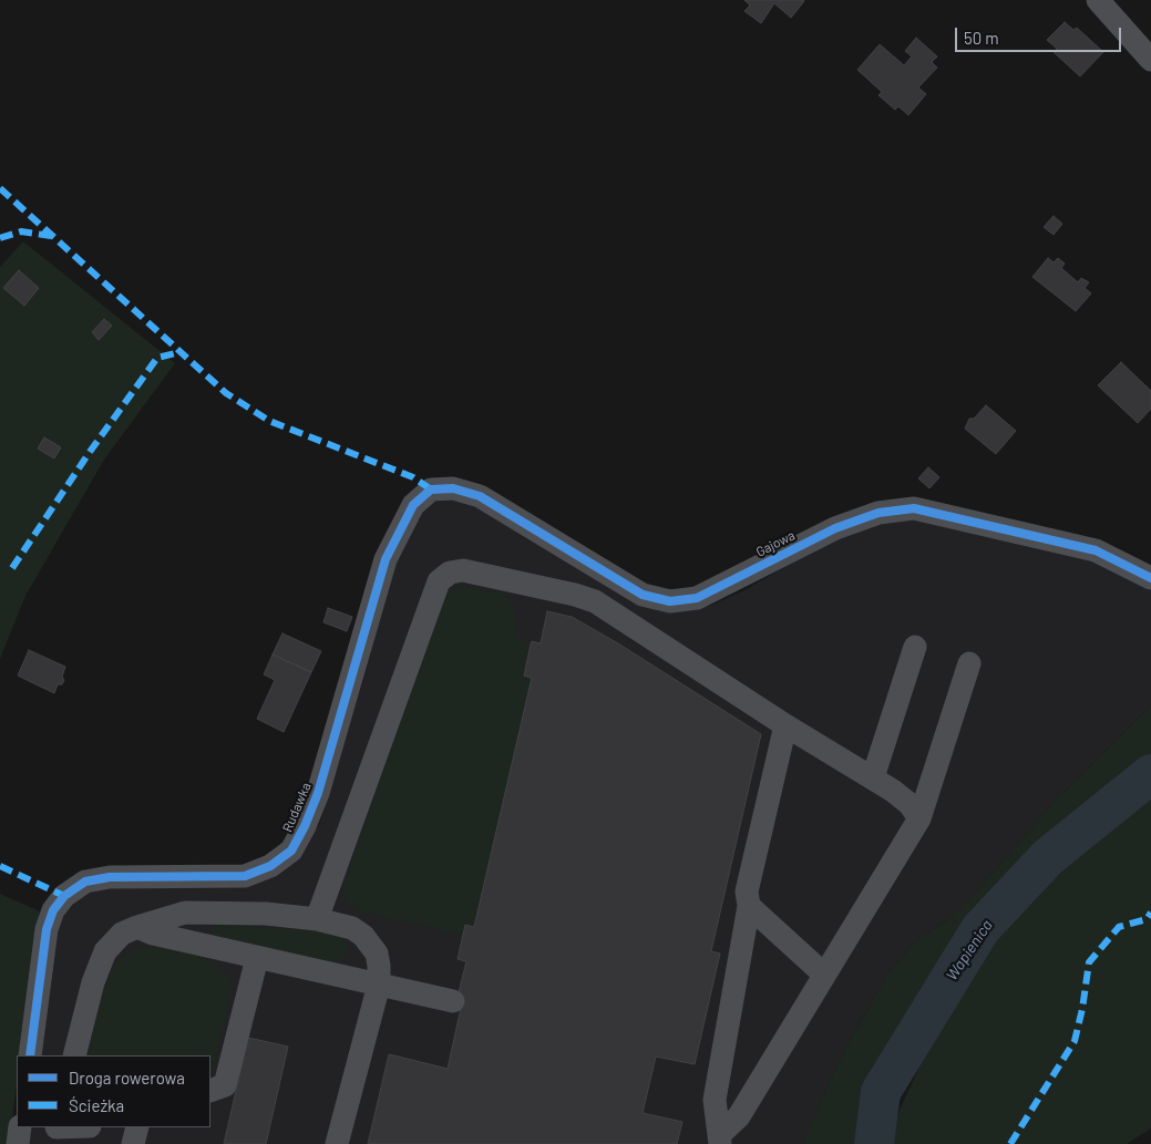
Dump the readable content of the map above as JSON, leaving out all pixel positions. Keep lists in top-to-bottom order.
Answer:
{
  "streets": {
    "street": ["Gajowa", "Rudawka"]
  },
  "crossings": [
    ["Gajowa", "Rudawka"]
  ],
  "water": ["Wapienica"],
  "legend": ["Droga rowerowa", "Ścieżka"],
  "scale_bar": "50 m"
}
